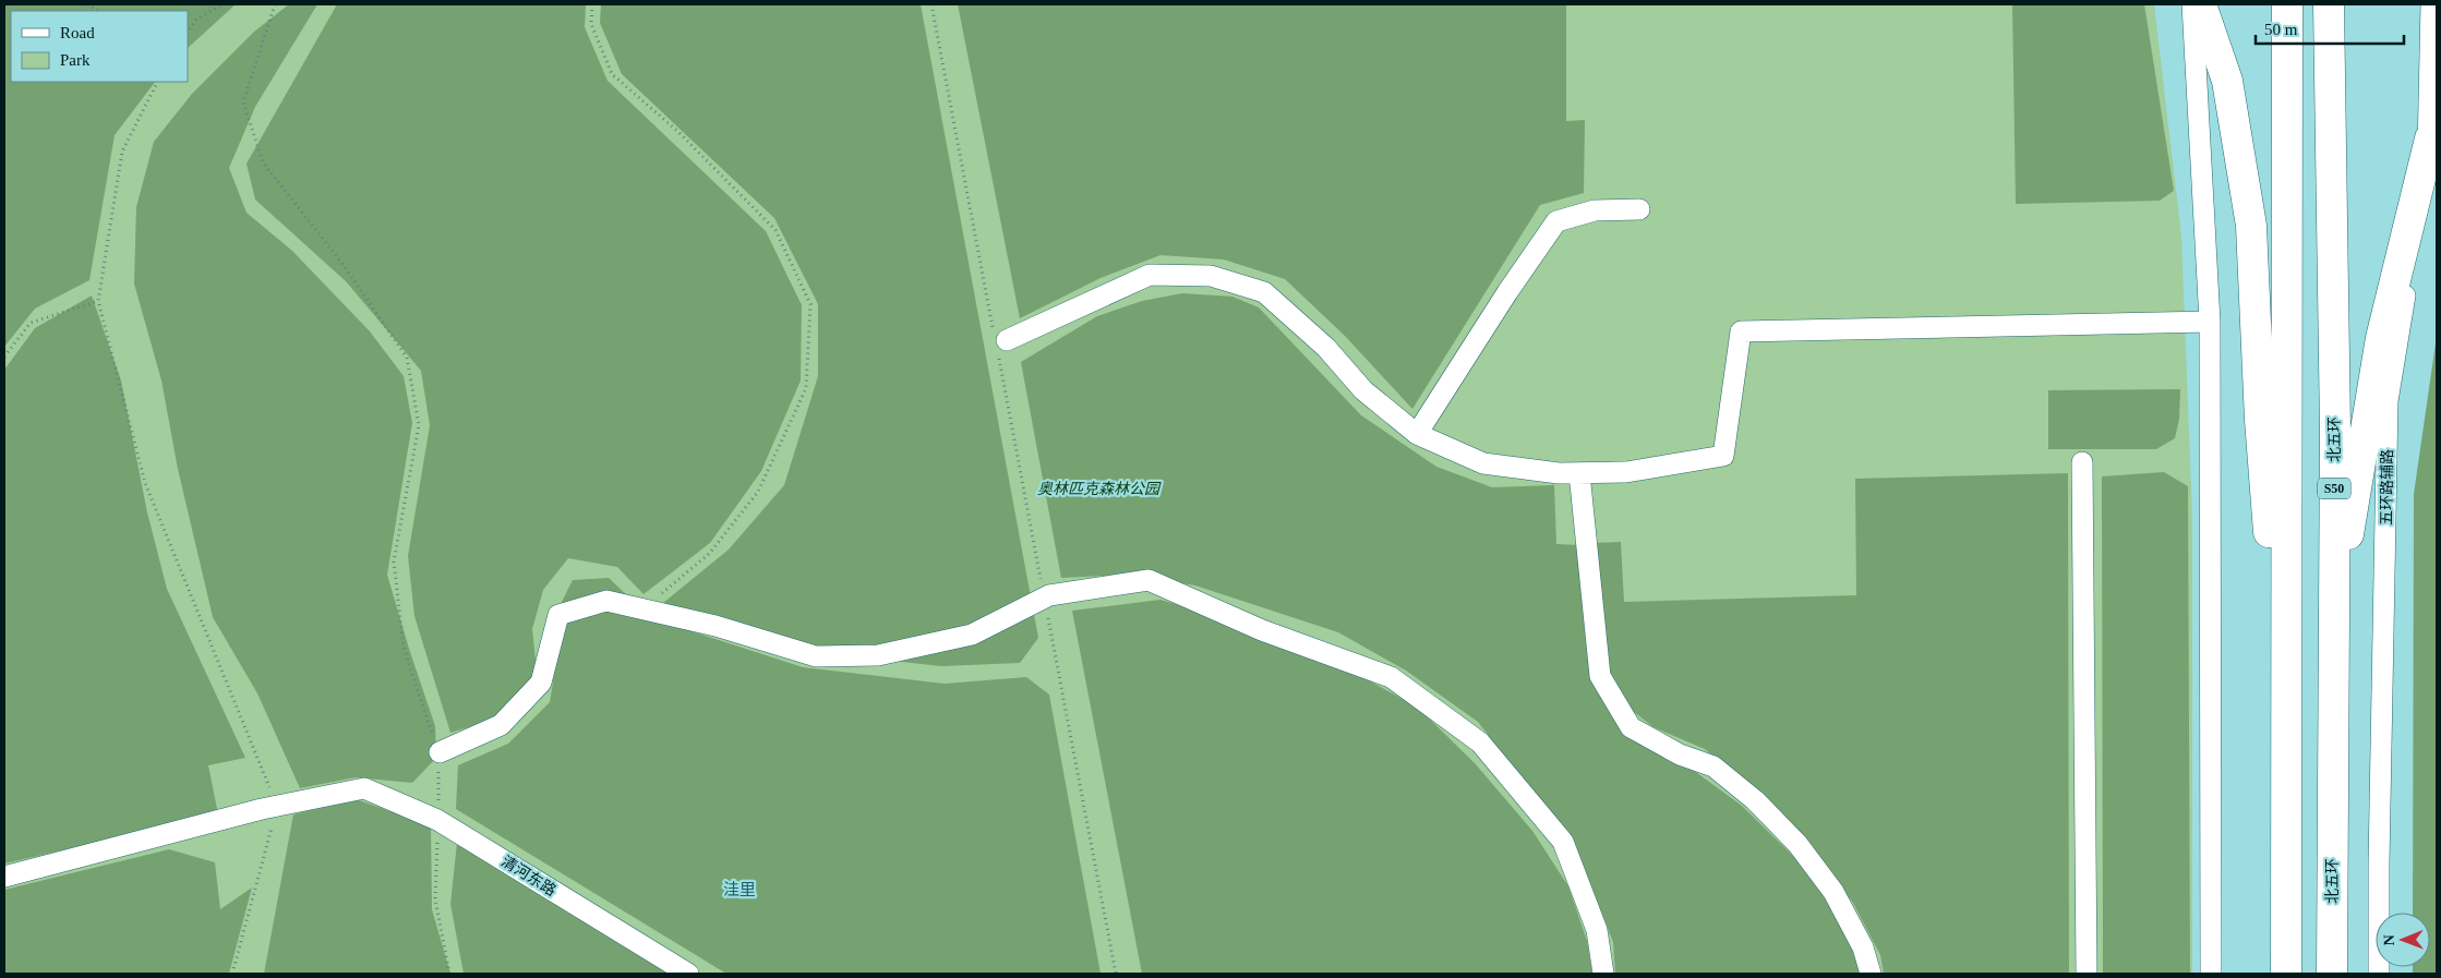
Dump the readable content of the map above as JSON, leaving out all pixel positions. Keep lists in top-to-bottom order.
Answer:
{
  "streets": {
    "highway": ["北五环", "S50"],
    "street": ["五环路辅路", "清河东路"]
  },
  "districts": ["洼里"],
  "parks": ["奥林匹克森林公园"],
  "legend": ["Road", "Park"],
  "scale_bar": "50 m",
  "north": "left"
}
